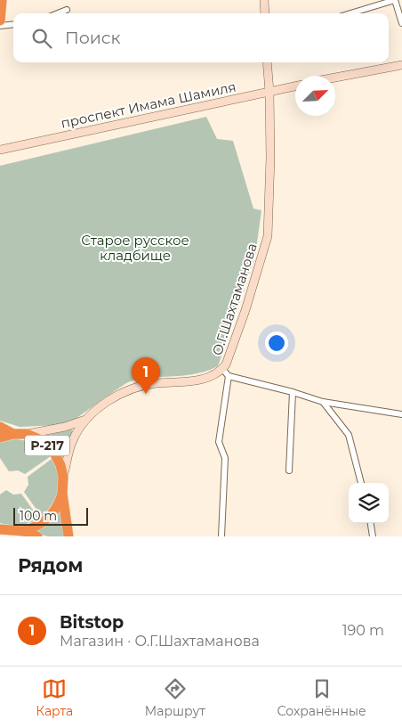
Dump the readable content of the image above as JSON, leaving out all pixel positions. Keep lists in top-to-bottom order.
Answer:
{
  "streets": {
    "highway": ["Р-217"],
    "main road": ["проспект Имама Шамиля", "О.Г.Шахтаманова"]
  },
  "crossings": [
    ["проспект Имама Шамиля", "О.Г.Шахтаманова"],
    ["О.Г.Шахтаманова", "Р-217"]
  ],
  "parks": ["Старое русское кладбище"],
  "scale_bar": "100 m",
  "north": "top right",
  "page": {
    "search": "Поиск",
    "pins": "1",
    "scale": "100 m",
    "heading": "Рядом",
    "list": [
      {
        "mark": "1",
        "name": "Bitstop",
        "note": "Магазин · О.Г.Шахтаманова",
        "value": "190 m"
      }
    ],
    "nav": ["Карта", "Маршрут", "Сохранённые"]
  }
}
